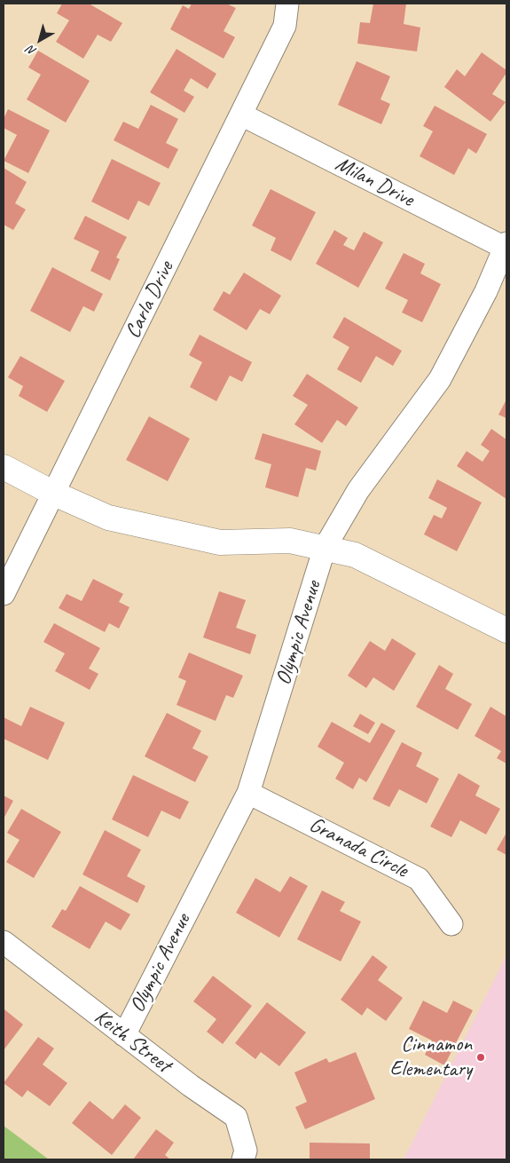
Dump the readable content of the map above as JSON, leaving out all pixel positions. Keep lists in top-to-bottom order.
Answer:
{
  "streets": {
    "street": [
      "Milan Drive",
      "Carla Drive",
      "Olympic Avenue",
      "Granada Circle",
      "Keith Street"
    ]
  },
  "crossings": [
    ["Milan Drive", "Carla Drive"],
    ["Milan Drive", "Olympic Avenue"],
    ["Olympic Avenue", "Granada Circle"],
    ["Olympic Avenue", "Keith Street"]
  ],
  "places": ["Cinnamon Elementary"],
  "north": "bottom left"
}
